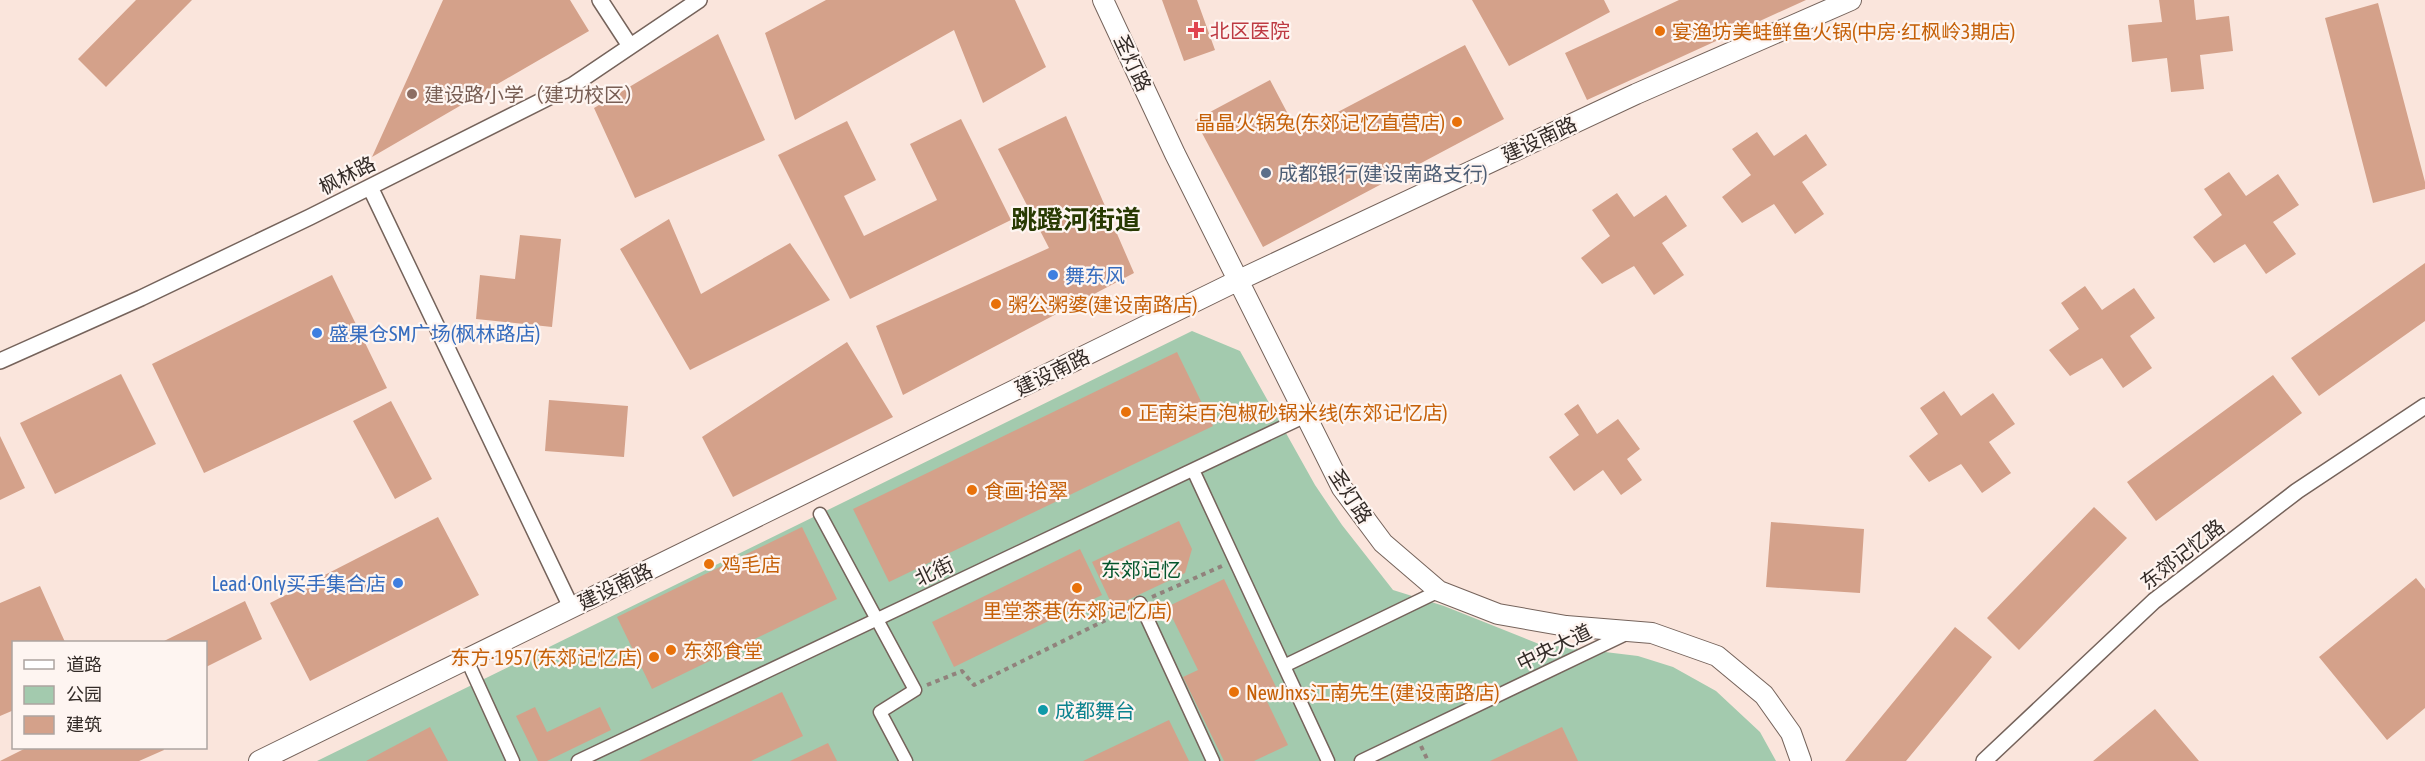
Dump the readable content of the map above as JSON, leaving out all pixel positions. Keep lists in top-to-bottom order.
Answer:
{
  "streets": {
    "street": [
      "圣灯路",
      "建设南路",
      "枫林路",
      "东郊记忆路",
      "北街",
      "中央大道"
    ]
  },
  "crossings": [
    ["圣灯路", "建设南路"],
    ["圣灯路", "北街"],
    ["圣灯路", "中央大道"]
  ],
  "districts": ["跳蹬河街道"],
  "parks": ["东郊记忆"],
  "places": {
    "health": ["北区医院"],
    "other": [
      "宴渔坊美蛙鲜鱼火锅(中房·红枫岭3期店)",
      "建设路小学（建功校区）",
      "晶晶火锅兔(东郊记忆直营店)",
      "成都银行(建设南路支行)",
      "舞东风",
      "粥公粥婆(建设南路店)",
      "盛果仓SM广场(枫林路店)",
      "正南柒百泡椒砂锅米线(东郊记忆店)",
      "食画·拾翠",
      "鸡毛店",
      "Lead·Only买手集合店",
      "里堂茶巷(东郊记忆店)",
      "东郊食堂",
      "东方·1957(东郊记忆店)",
      "NewJnxs江南先生(建设南路店)",
      "成都舞台"
    ]
  },
  "legend": ["道路", "公园", "建筑"]
}
